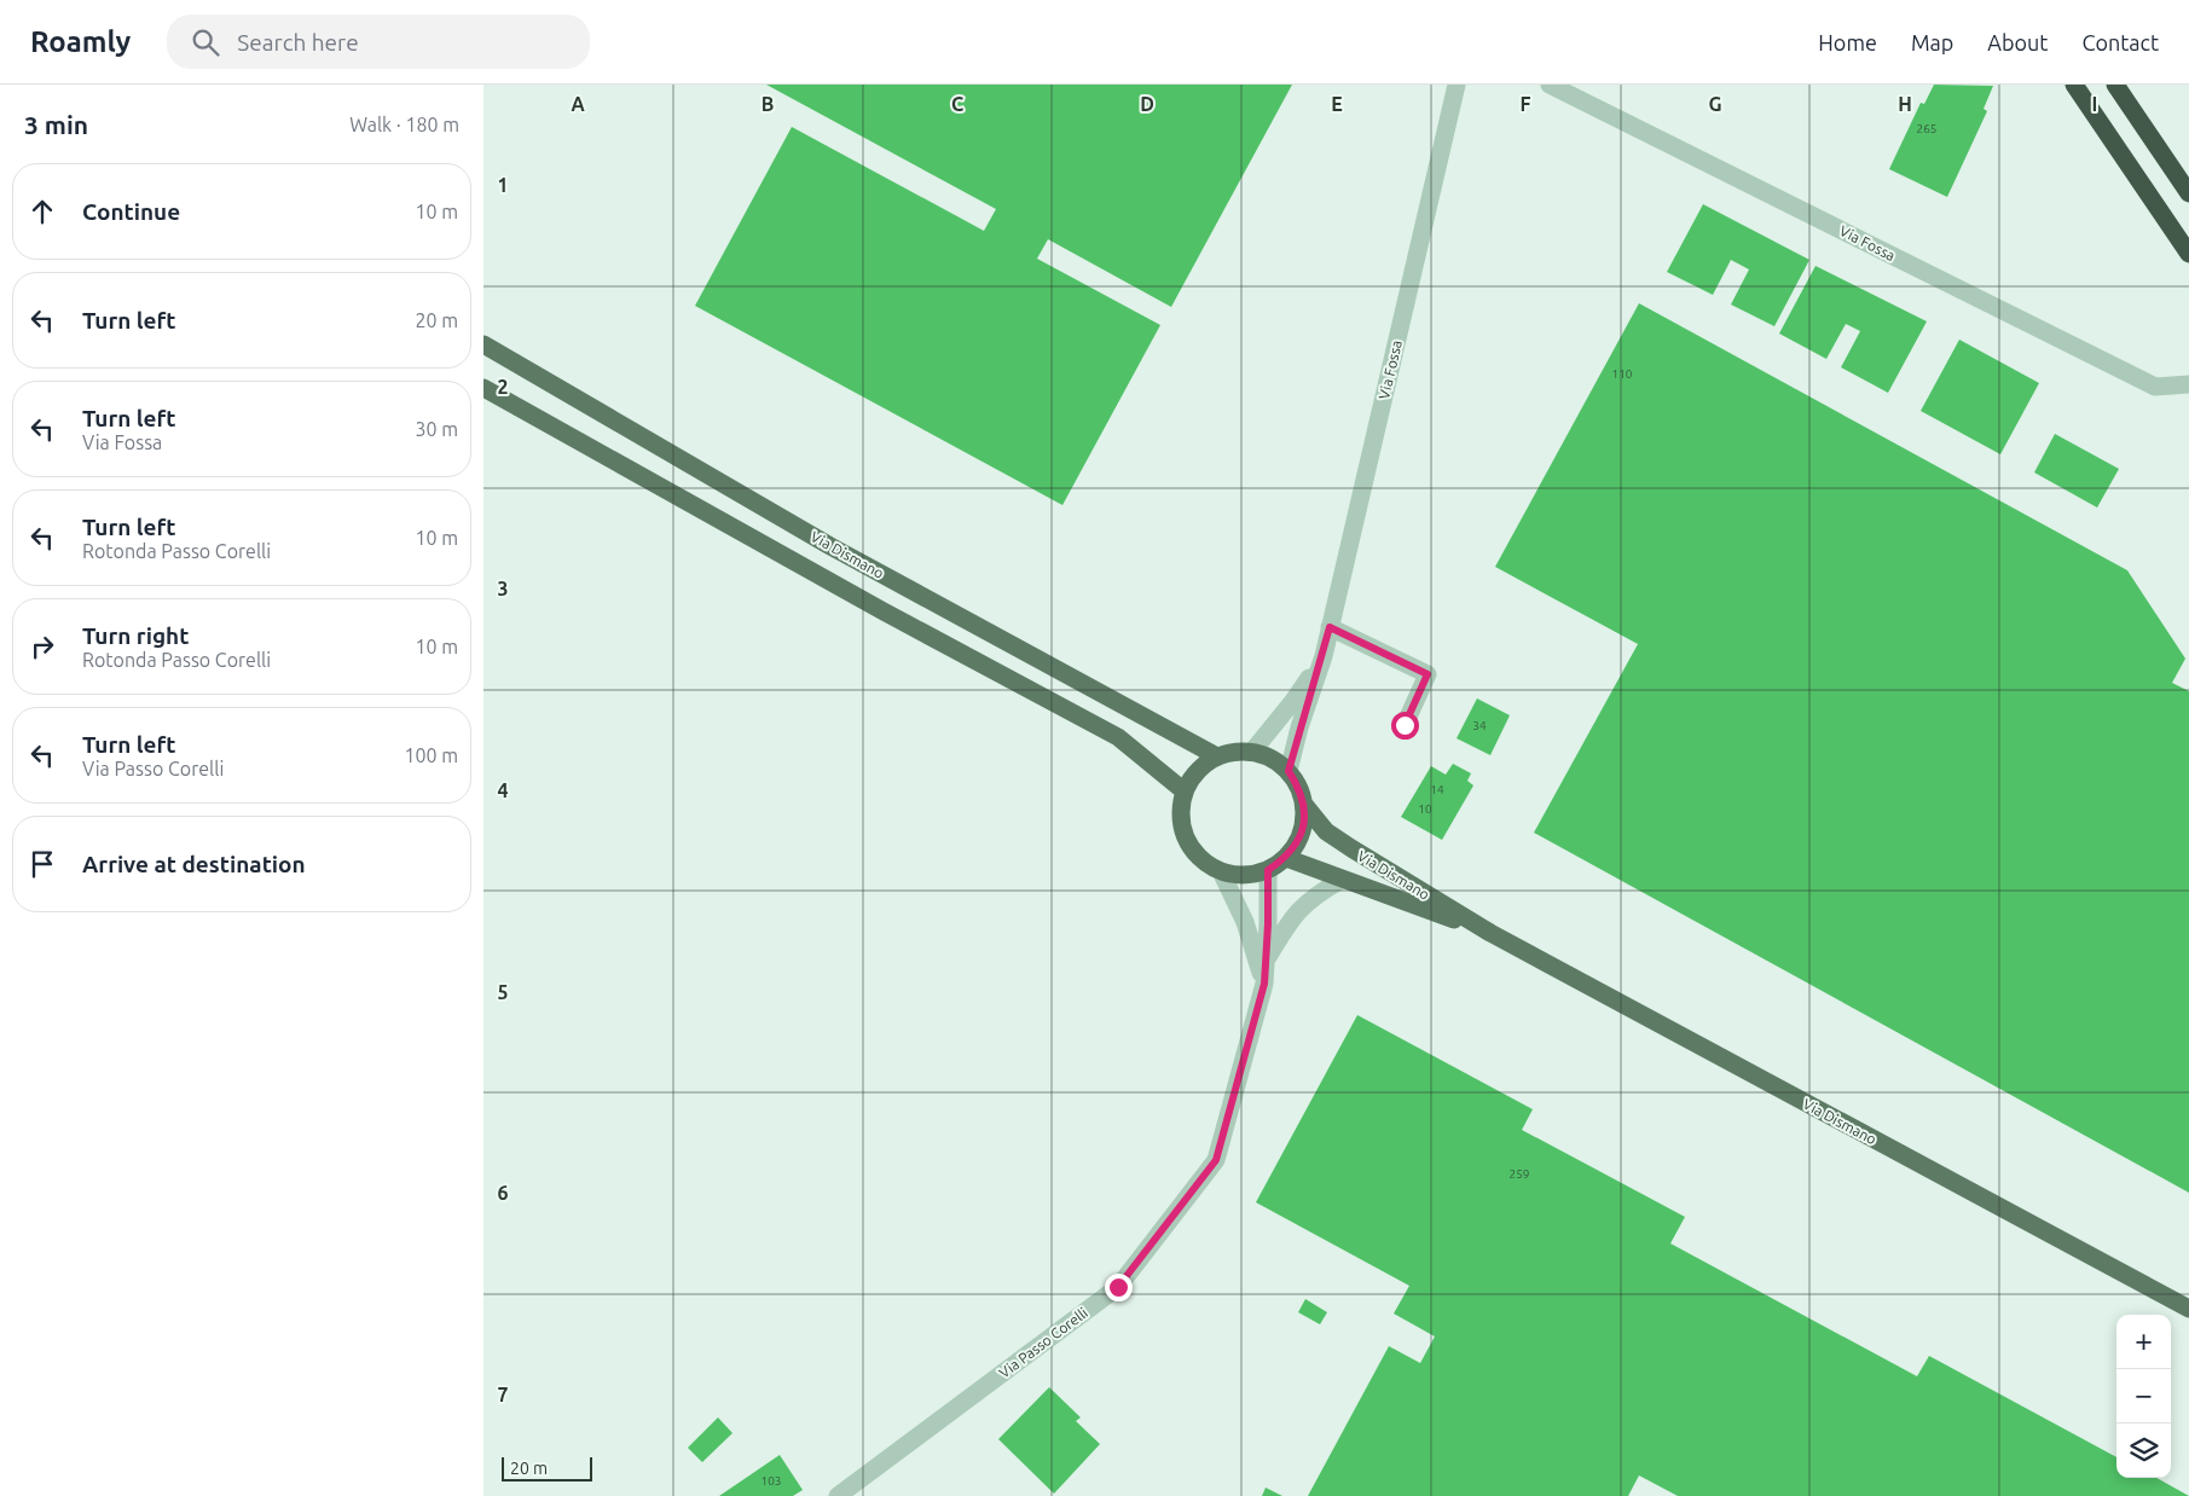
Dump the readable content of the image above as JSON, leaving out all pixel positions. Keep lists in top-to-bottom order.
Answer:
{
  "streets": {
    "main road": ["Via Dismano"],
    "street": ["Via Fossa", "Via Passo Corelli"]
  },
  "crossings": [
    ["Via Fossa", "Via Dismano"],
    ["Via Fossa", "Via Passo Corelli"],
    ["Via Dismano", "Via Passo Corelli"]
  ],
  "house_numbers": [
    "265",
    "110",
    "34",
    "14",
    "10",
    "259",
    "103"
  ],
  "scale_bar": "20 m",
  "page": {
    "header": "Roamly",
    "search": "Search here",
    "nav": [
      "Home",
      "Map",
      "About",
      "Contact"
    ],
    "heading": ["3 min", "Walk · 180 m"],
    "list": [
      ["Continue", "10 m"],
      ["Turn left", "20 m"],
      ["Turn left", "Via Fossa", "30 m"],
      ["Turn left", "Rotonda Passo Corelli", "10 m"],
      ["Turn right", "Rotonda Passo Corelli", "10 m"],
      ["Turn left", "Via Passo Corelli", "100 m"],
      "Arrive at destination"
    ],
    "map_buttons": ["+", "−"],
    "scale": "20 m"
  },
  "grid": {
    "columns": [
      "A",
      "B",
      "C",
      "D",
      "E",
      "F",
      "G",
      "H",
      "I"
    ],
    "rows": [
      "1",
      "2",
      "3",
      "4",
      "5",
      "6",
      "7"
    ]
  }
}
